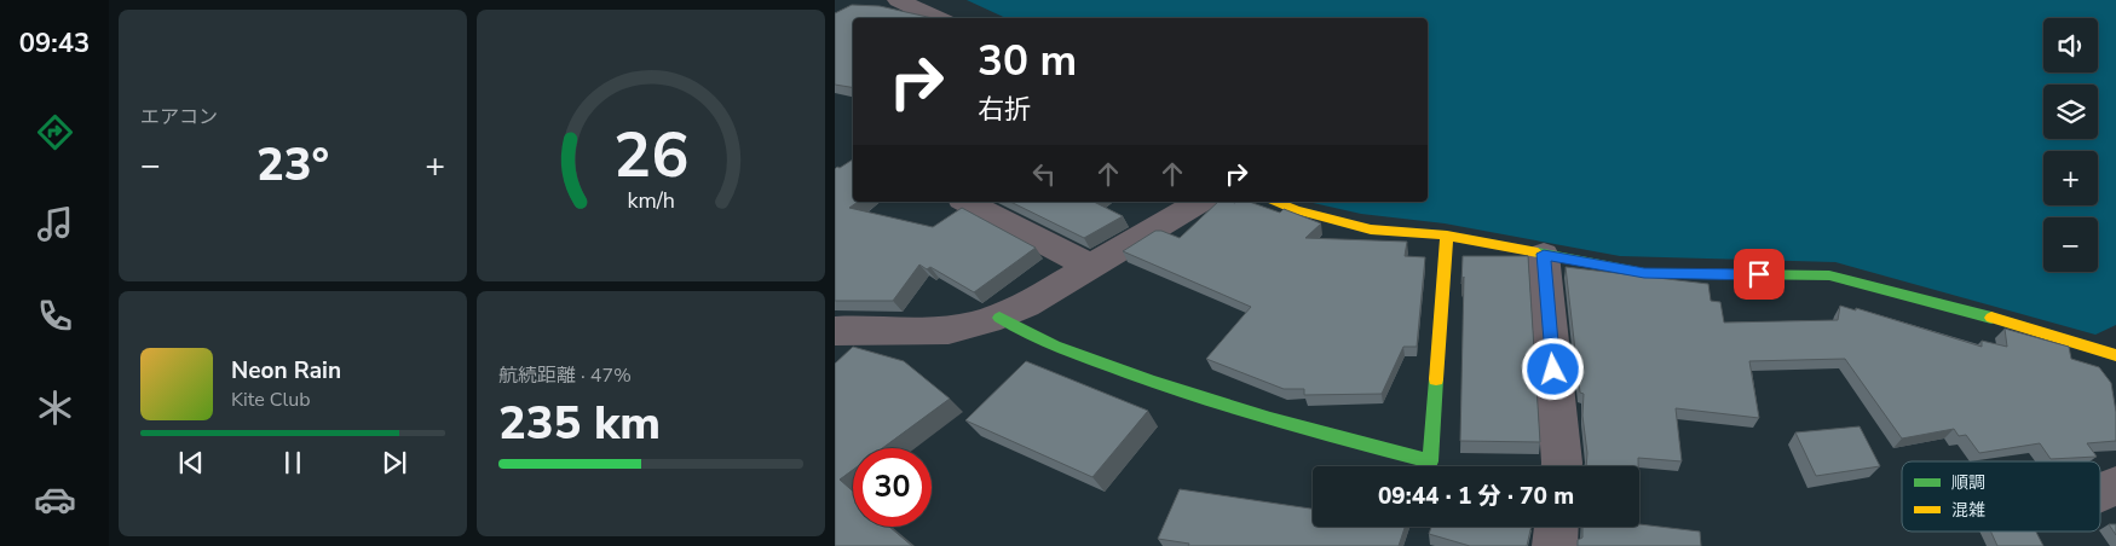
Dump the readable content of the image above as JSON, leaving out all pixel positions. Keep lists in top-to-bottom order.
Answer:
{
  "legend": ["順調", "混雑"],
  "page": {
    "tabs": "09:43",
    "tile": [
      "エアコン",
      ["航続距離 · 47%", "235 km"]
    ],
    "map_buttons": ["+", "−"],
    "turn": ["30 m", "右折"],
    "heat": ["−", "23°", "+"],
    "song": ["Neon Rain", "Kite Club"],
    "limit": "30",
    "trip": "09:44 · 1 分 · 70 m",
    "gauge": ["26", "km/h"]
  }
}
